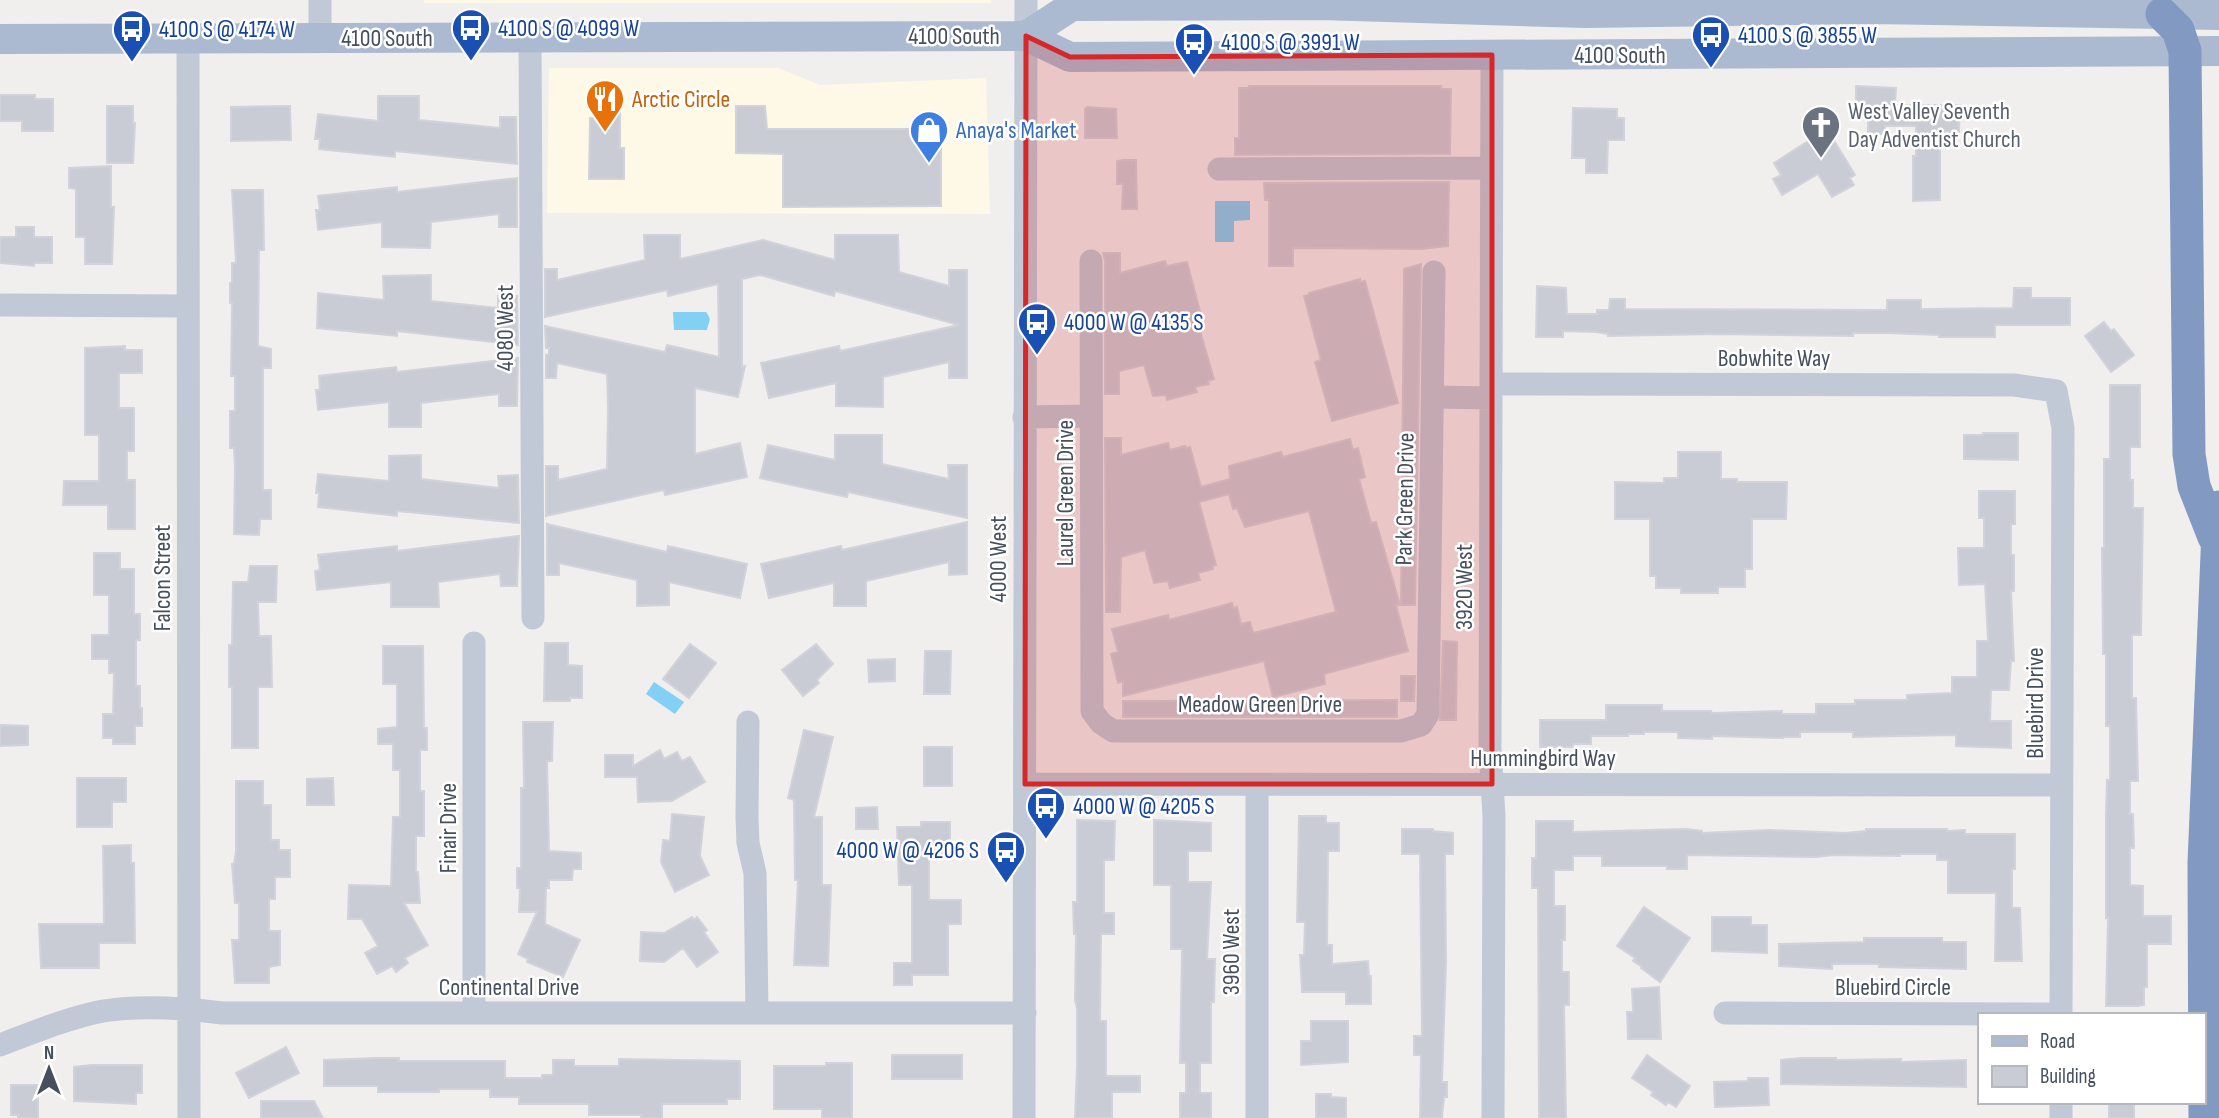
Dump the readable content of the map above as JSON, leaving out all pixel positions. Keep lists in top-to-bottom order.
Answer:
{
  "streets": {
    "main road": ["4100 South"],
    "street": [
      "4080 West",
      "Bobwhite Way",
      "Laurel Green Drive",
      "Park Green Drive",
      "4000 West",
      "Falcon Street",
      "3920 West",
      "Bluebird Drive",
      "Meadow Green Drive",
      "Hummingbird Way",
      "Finair Drive",
      "3960 West",
      "Continental Drive",
      "Bluebird Circle"
    ]
  },
  "crossings": [
    ["4100 South", "4080 West"],
    ["4100 South", "4000 West"],
    ["4100 South", "Falcon Street"],
    ["4100 South", "3920 West"],
    ["Bobwhite Way", "Park Green Drive"],
    ["Bobwhite Way", "3920 West"],
    ["Bobwhite Way", "Bluebird Drive"],
    ["Laurel Green Drive", "Meadow Green Drive"],
    ["Park Green Drive", "Meadow Green Drive"],
    ["4000 West", "Hummingbird Way"],
    ["4000 West", "Continental Drive"],
    ["Falcon Street", "Continental Drive"],
    ["3920 West", "Hummingbird Way"],
    ["Bluebird Drive", "Hummingbird Way"],
    ["Hummingbird Way", "3960 West"],
    ["Finair Drive", "Continental Drive"]
  ],
  "places": {
    "bus stop": [
      "4100 S @ 4099 W",
      "4100 S @ 4174 W",
      "4100 S @ 3855 W",
      "4100 S @ 3991 W",
      "4000 W @ 4135 S",
      "4000 W @ 4205 S",
      "4000 W @ 4206 S"
    ],
    "restaurant": ["Arctic Circle"],
    "church": ["West Valley Seventh Day Adventist Church"],
    "shop": ["Anaya's Market"]
  },
  "legend": ["Road", "Building"],
  "north": "top"
}
